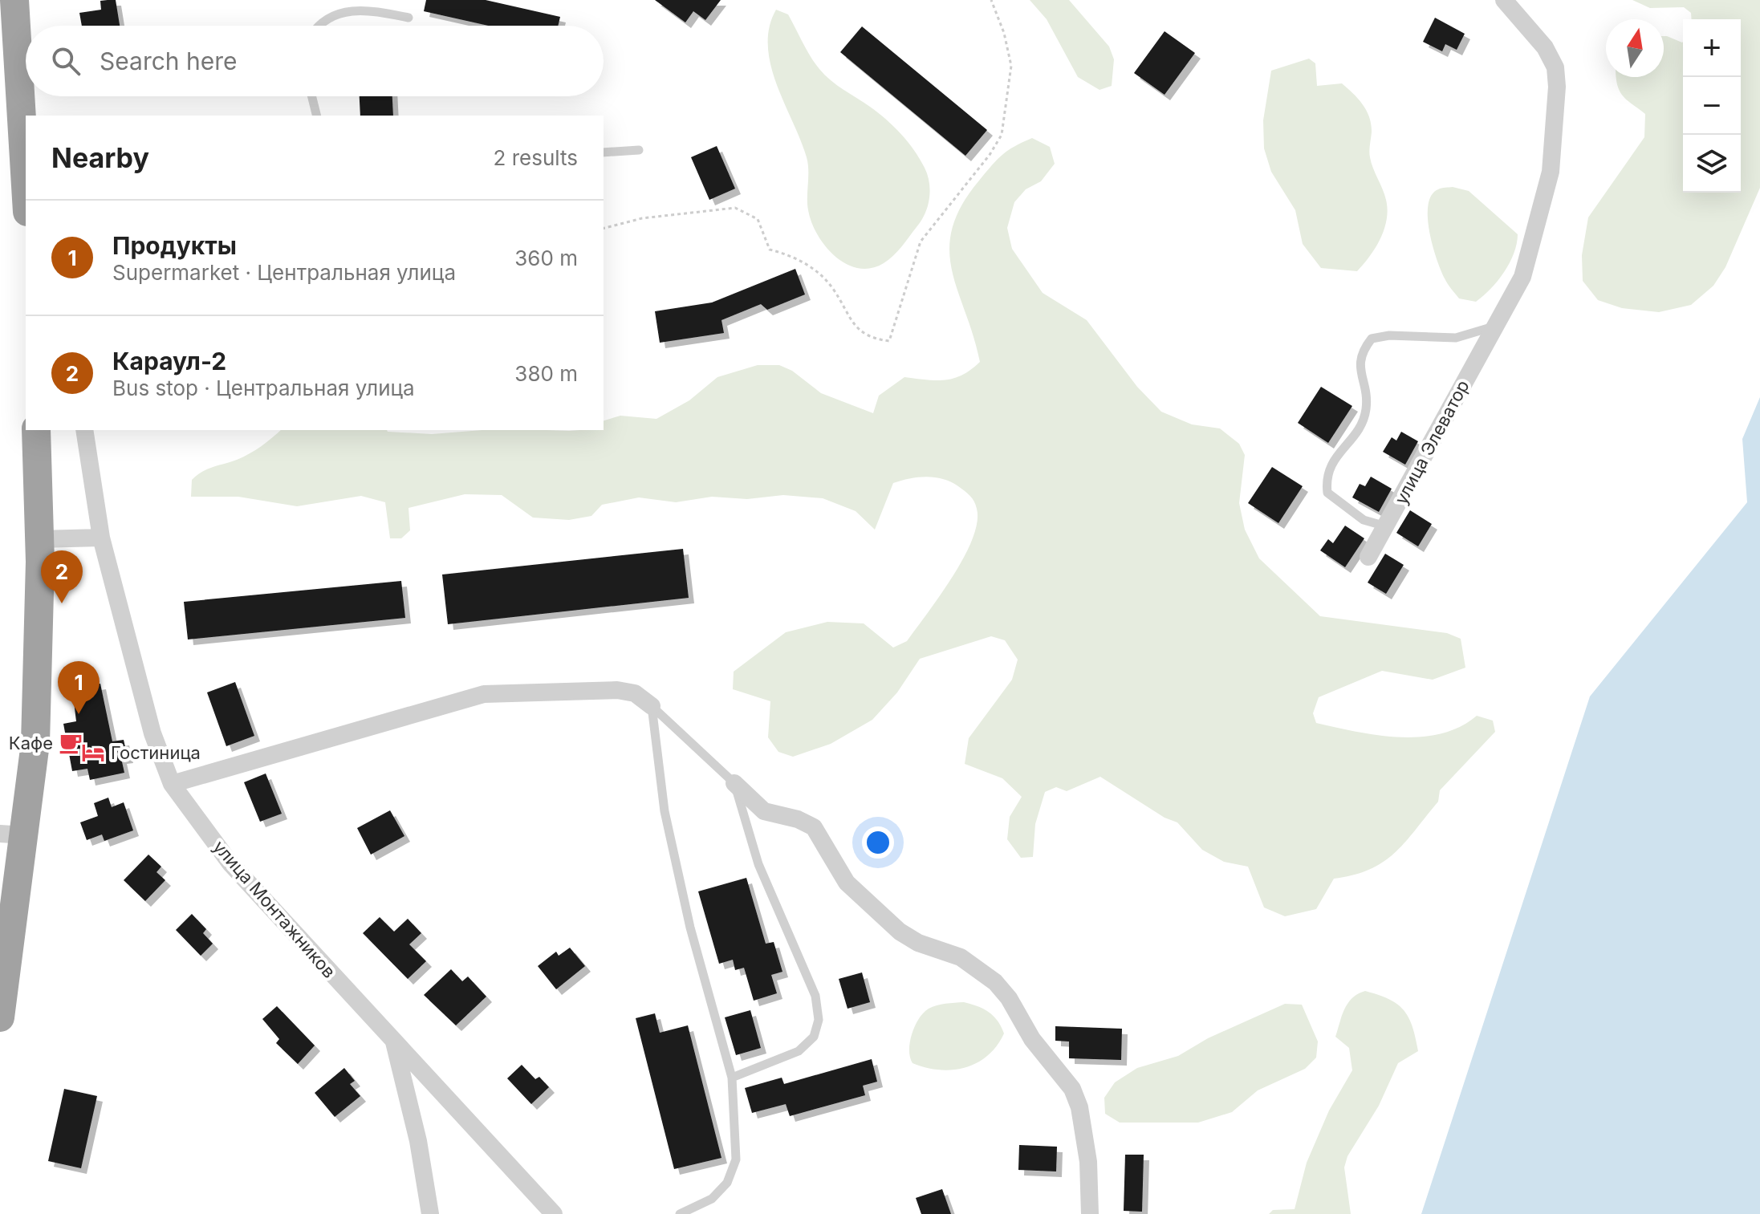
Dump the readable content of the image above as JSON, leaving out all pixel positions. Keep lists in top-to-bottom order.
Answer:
{
  "streets": {
    "street": ["улица Элеватор", "улица Монтажников"]
  },
  "places": {
    "cafe": ["Кафе"],
    "hotel": ["Гостиница"]
  },
  "north": "top",
  "page": {
    "map_buttons": ["+", "−"],
    "search": "Search here",
    "heading": ["Nearby", "2 results"],
    "list": [
      {
        "mark": "1",
        "name": "Продукты",
        "note": "Supermarket · Центральная улица",
        "value": "360 m"
      },
      {
        "mark": "2",
        "name": "Караул-2",
        "note": "Bus stop · Центральная улица",
        "value": "380 m"
      }
    ],
    "pins": ["2", "1"]
  }
}
